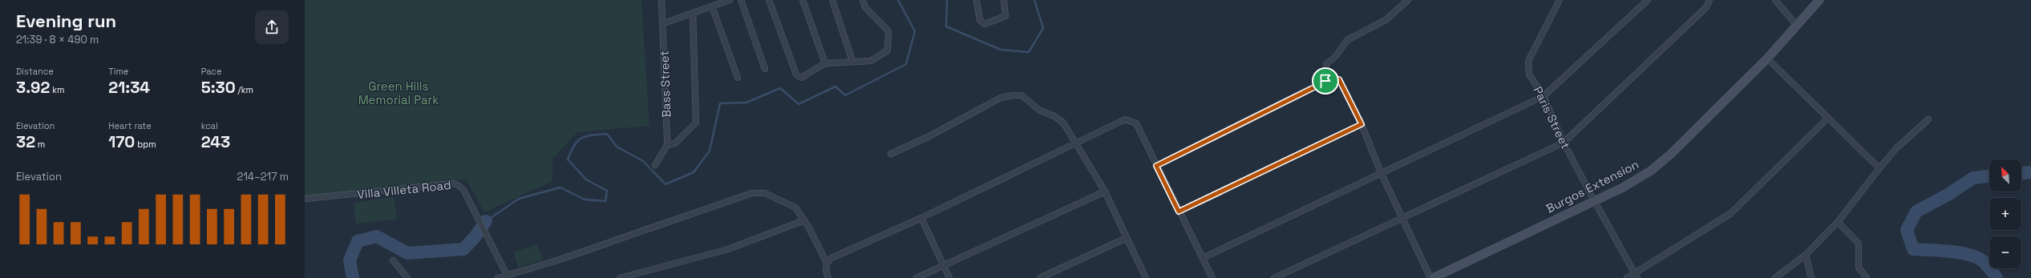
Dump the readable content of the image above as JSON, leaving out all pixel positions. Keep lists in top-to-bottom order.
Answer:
{
  "streets": {
    "main road": ["Burgos Extension"],
    "street": ["Bass Street", "Paris Street", "Villa Villeta Road"]
  },
  "crossings": [
    ["Paris Street", "Burgos Extension"]
  ],
  "parks": ["Green Hills Memorial Park"],
  "north": "top left",
  "page": {
    "heading": ["Evening run", "21:39 · 8 × 490 m"],
    "stats": [
      ["Distance", "3.92 km"],
      ["Time", "21:34"],
      ["Pace", "5:30 /km"],
      ["Elevation", "32 m"],
      ["Heart rate", "170 bpm"],
      ["kcal", "243"]
    ],
    "map_buttons": ["+", "−"],
    "chart": ["Elevation", "214–217 m"]
  }
}
